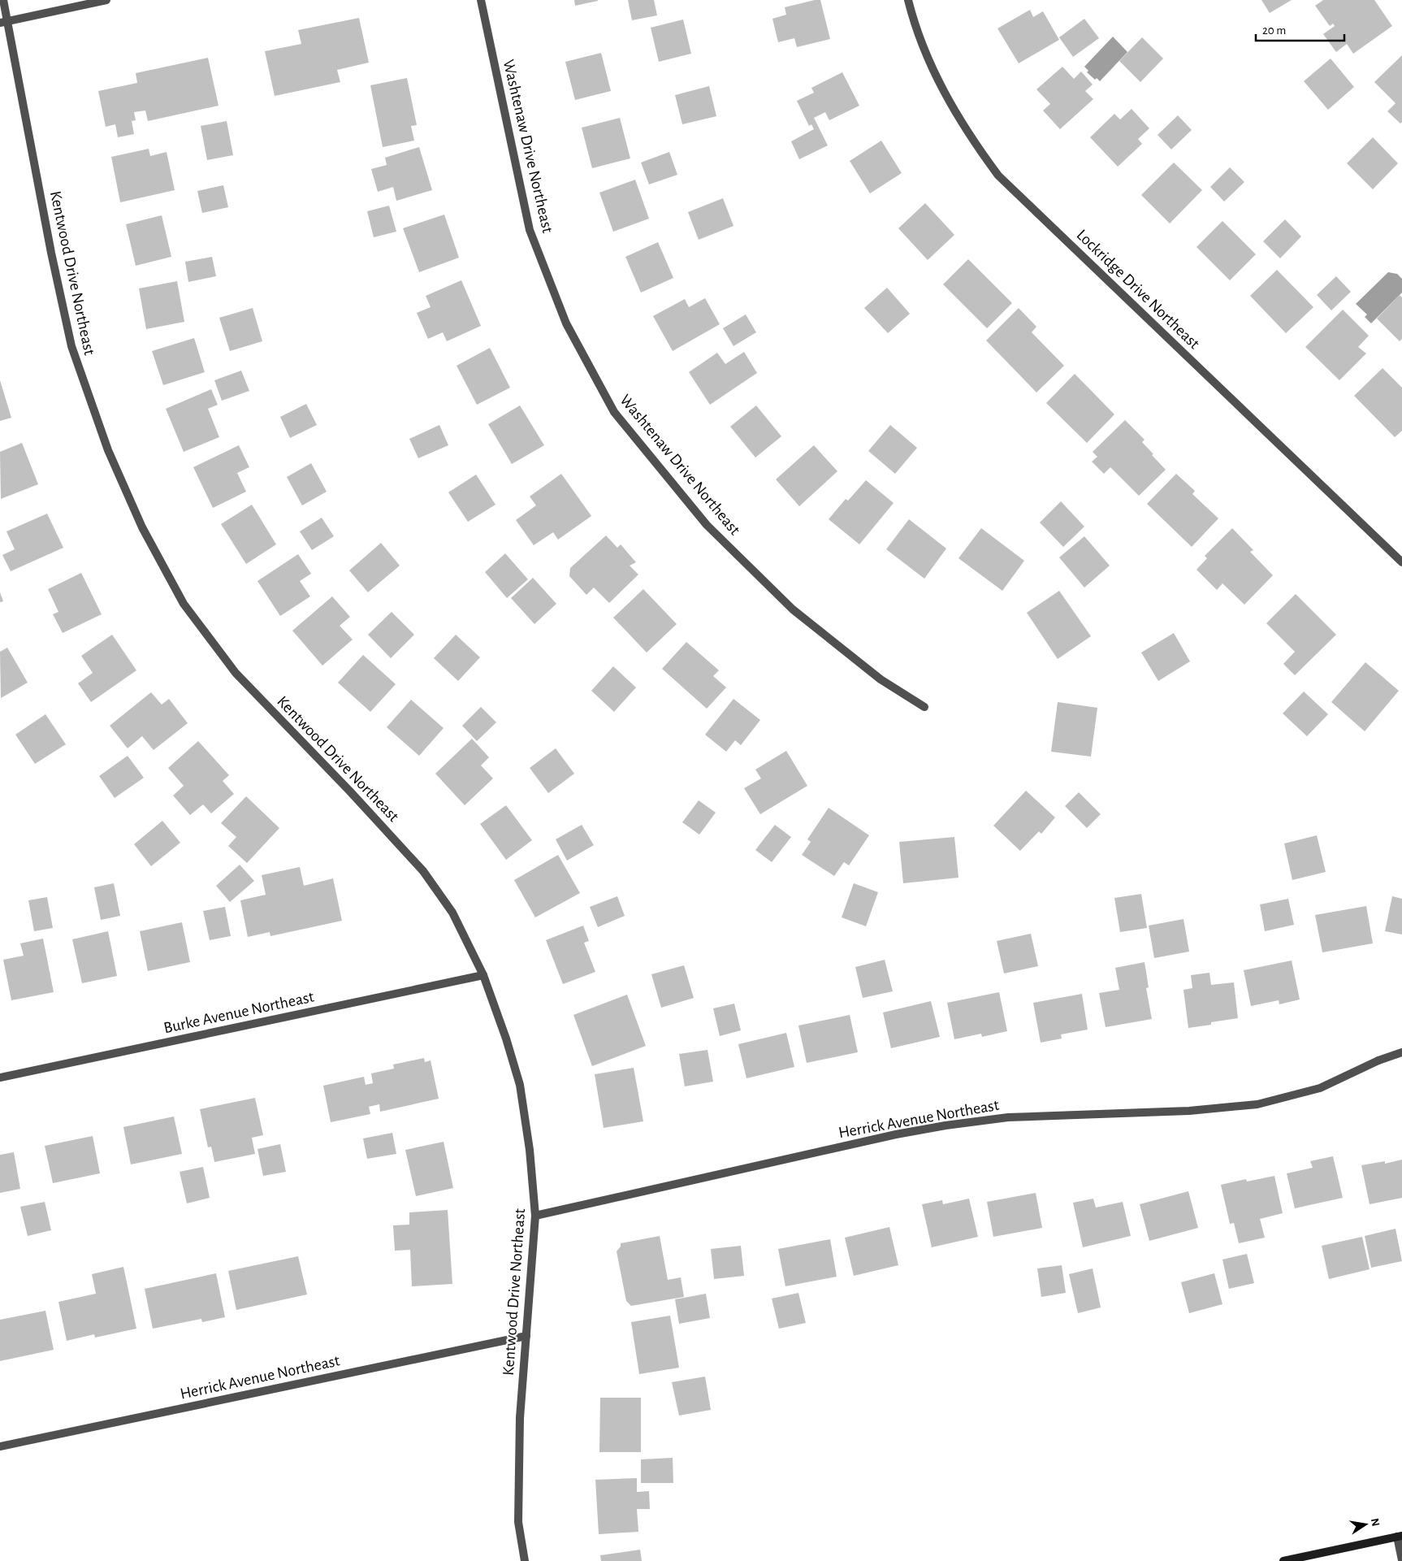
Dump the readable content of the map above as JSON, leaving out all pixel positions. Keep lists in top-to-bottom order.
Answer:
{
  "streets": {
    "street": [
      "Washtenaw Drive Northeast",
      "Kentwood Drive Northeast",
      "Lockridge Drive Northeast",
      "Burke Avenue Northeast",
      "Herrick Avenue Northeast"
    ]
  },
  "crossings": [
    ["Kentwood Drive Northeast", "Burke Avenue Northeast"],
    ["Kentwood Drive Northeast", "Herrick Avenue Northeast"]
  ],
  "scale_bar": "20 m",
  "north": "right"
}
